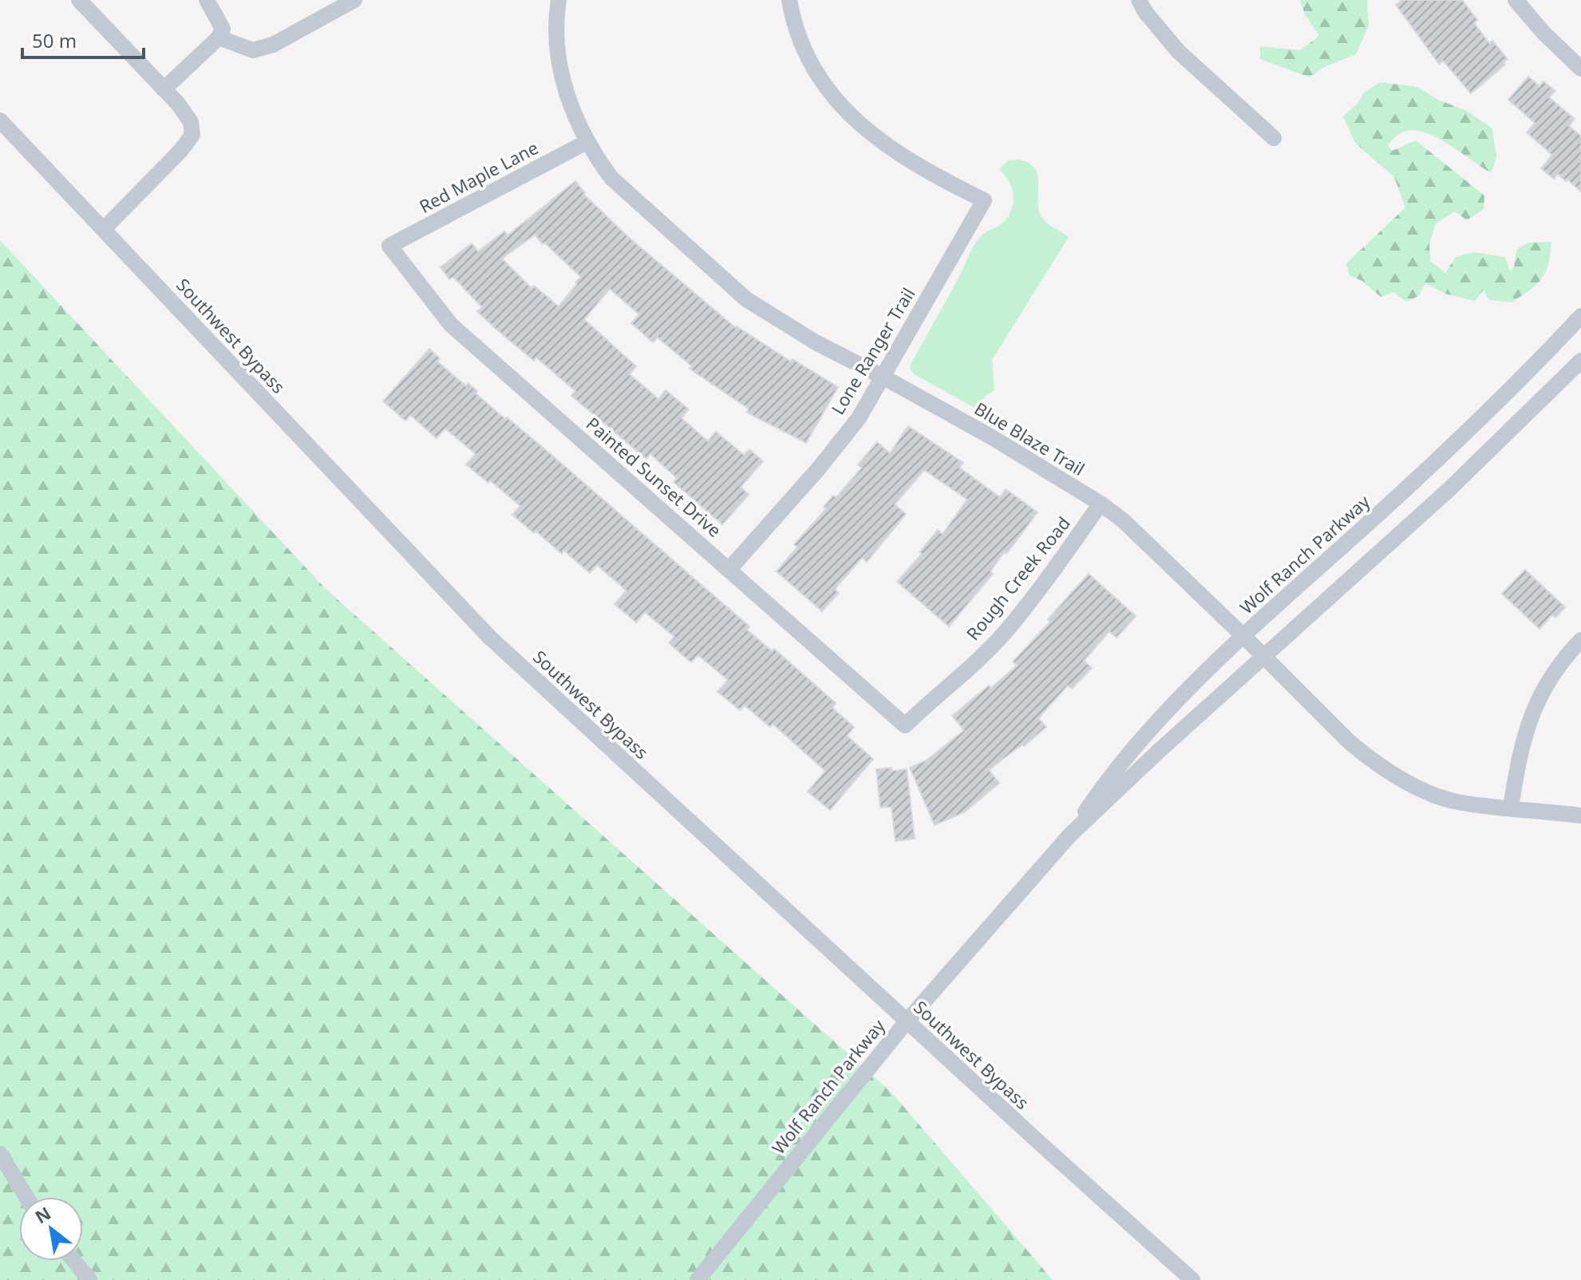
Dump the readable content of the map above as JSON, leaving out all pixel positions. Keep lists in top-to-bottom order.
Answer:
{
  "streets": {
    "street": [
      "Red Maple Lane",
      "Southwest Bypass",
      "Lone Ranger Trail",
      "Blue Blaze Trail",
      "Painted Sunset Drive",
      "Wolf Ranch Parkway",
      "Rough Creek Road"
    ]
  },
  "crossings": [
    ["Red Maple Lane", "Blue Blaze Trail"],
    ["Red Maple Lane", "Painted Sunset Drive"],
    ["Southwest Bypass", "Wolf Ranch Parkway"],
    ["Lone Ranger Trail", "Blue Blaze Trail"],
    ["Lone Ranger Trail", "Painted Sunset Drive"],
    ["Blue Blaze Trail", "Wolf Ranch Parkway"],
    ["Blue Blaze Trail", "Rough Creek Road"],
    ["Painted Sunset Drive", "Rough Creek Road"]
  ],
  "scale_bar": "50 m",
  "north": "top left"
}
